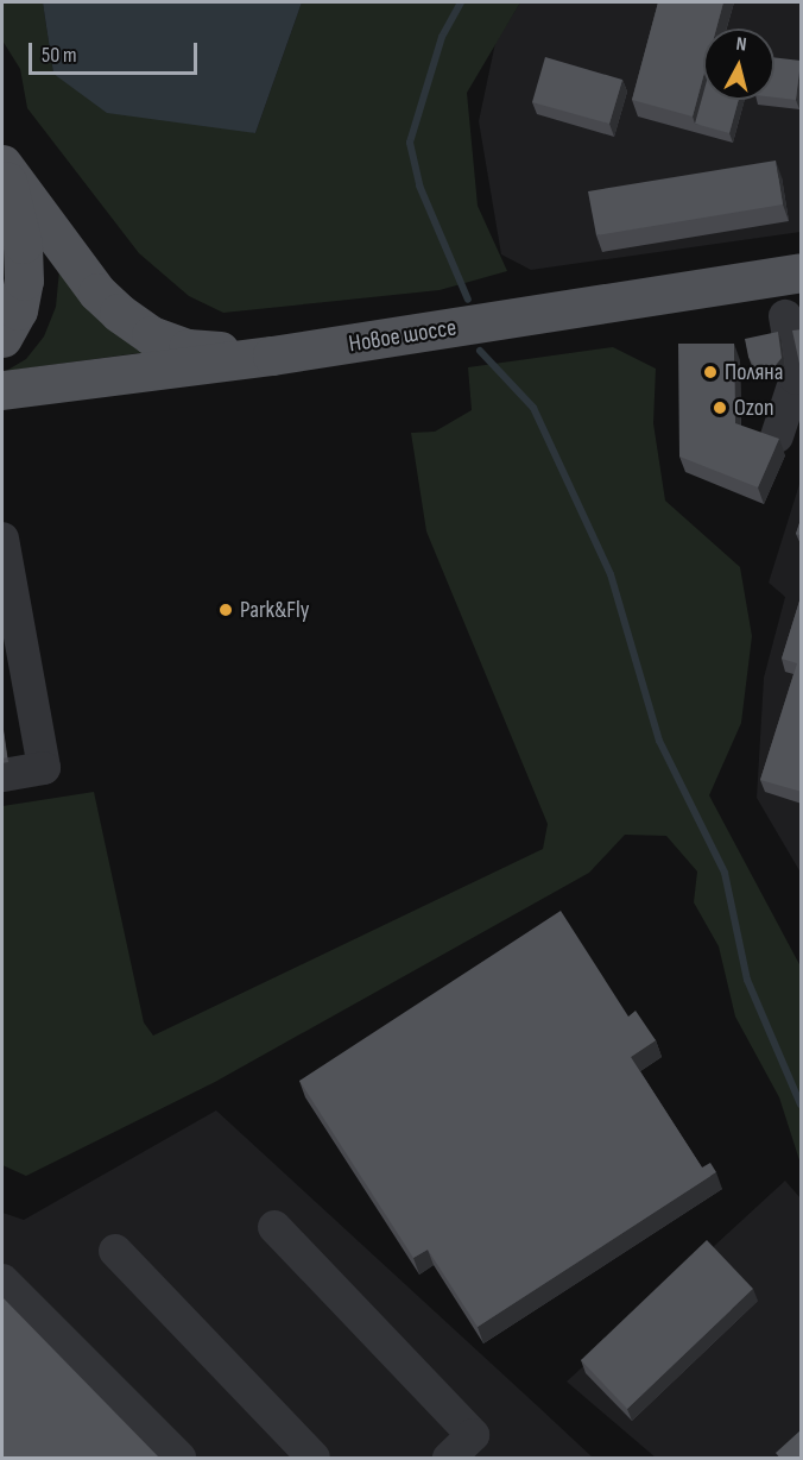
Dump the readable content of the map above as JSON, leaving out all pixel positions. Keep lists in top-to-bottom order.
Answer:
{
  "streets": {
    "main road": ["Новое шоссе"]
  },
  "places": ["Поляна", "Ozon", "Park&Fly"],
  "scale_bar": "50 m",
  "north": "top"
}
